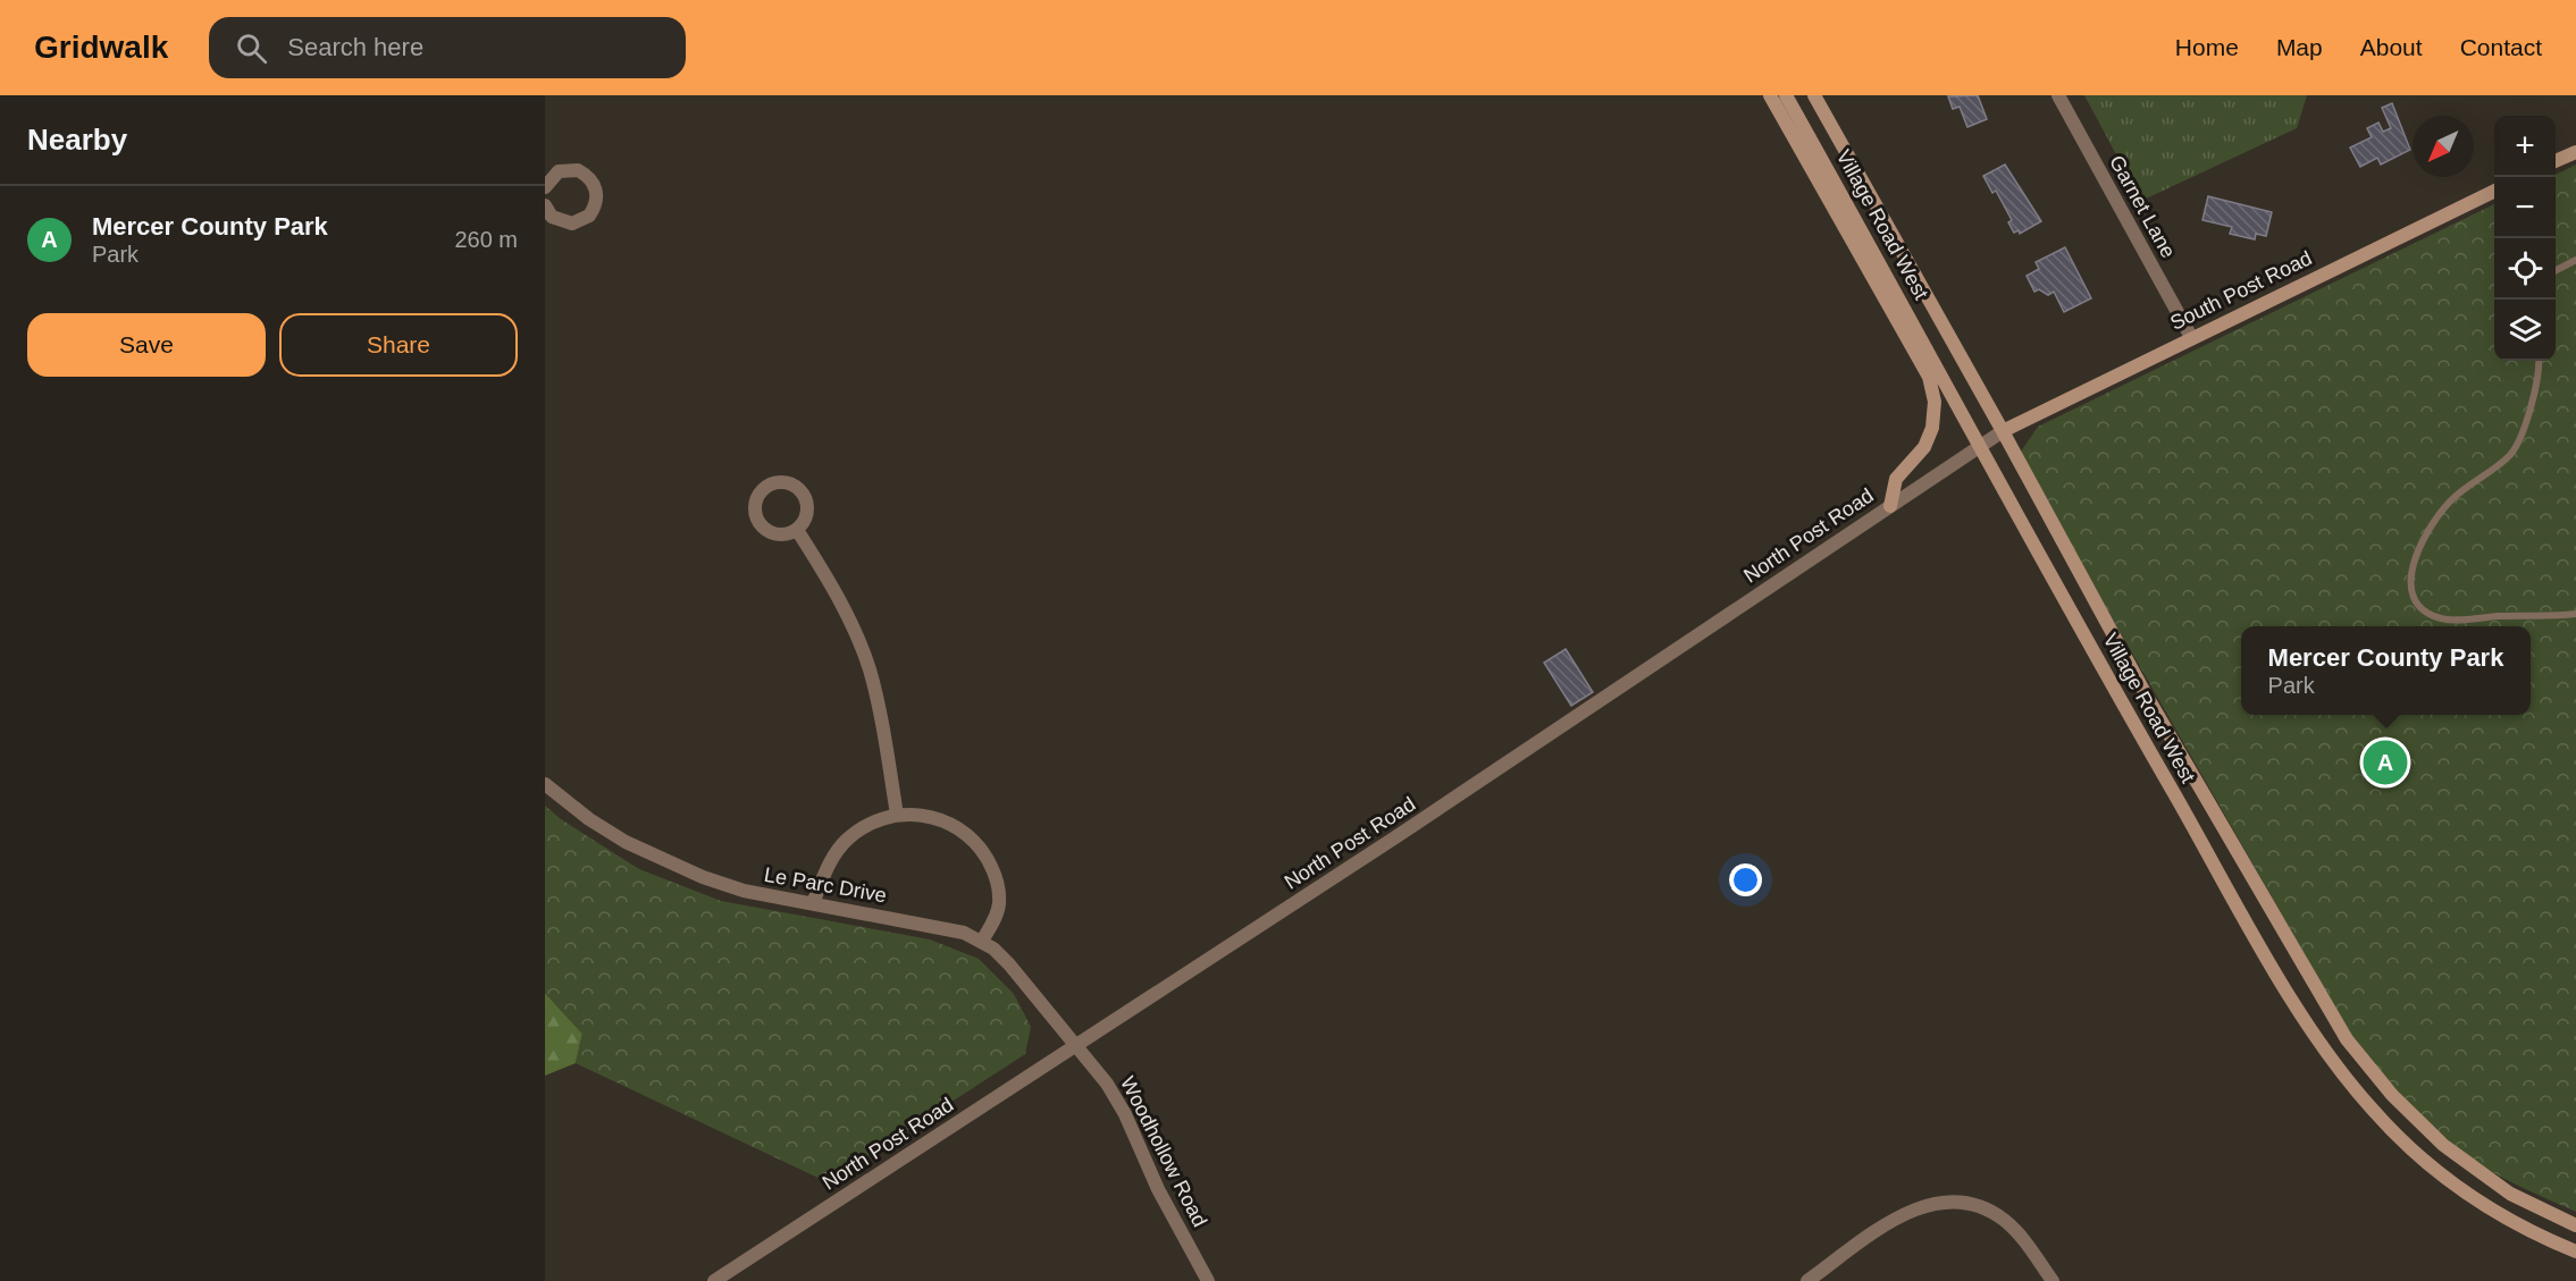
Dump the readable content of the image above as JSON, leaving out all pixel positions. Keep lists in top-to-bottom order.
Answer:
{
  "streets": {
    "main road": ["Village Road West", "South Post Road"],
    "street": [
      "Garnet Lane",
      "North Post Road",
      "Le Parc Drive",
      "Woodhollow Road"
    ]
  },
  "crossings": [
    ["Garnet Lane", "South Post Road"],
    ["Village Road West", "South Post Road"],
    ["Village Road West", "North Post Road"],
    ["South Post Road", "North Post Road"],
    ["North Post Road", "Le Parc Drive"],
    ["North Post Road", "Woodhollow Road"],
    ["Le Parc Drive", "Woodhollow Road"]
  ],
  "north": "bottom left",
  "page": {
    "header": "Gridwalk",
    "search": "Search here",
    "nav": [
      "Home",
      "Map",
      "About",
      "Contact"
    ],
    "heading": "Nearby",
    "map_buttons": ["+", "−"],
    "list": [
      {
        "mark": "A",
        "name": "Mercer County Park",
        "note": "Park",
        "value": "260 m"
      }
    ],
    "buttons": ["Save", "Share"],
    "popup": ["Mercer County Park", "Park"],
    "pins": "A"
  }
}
